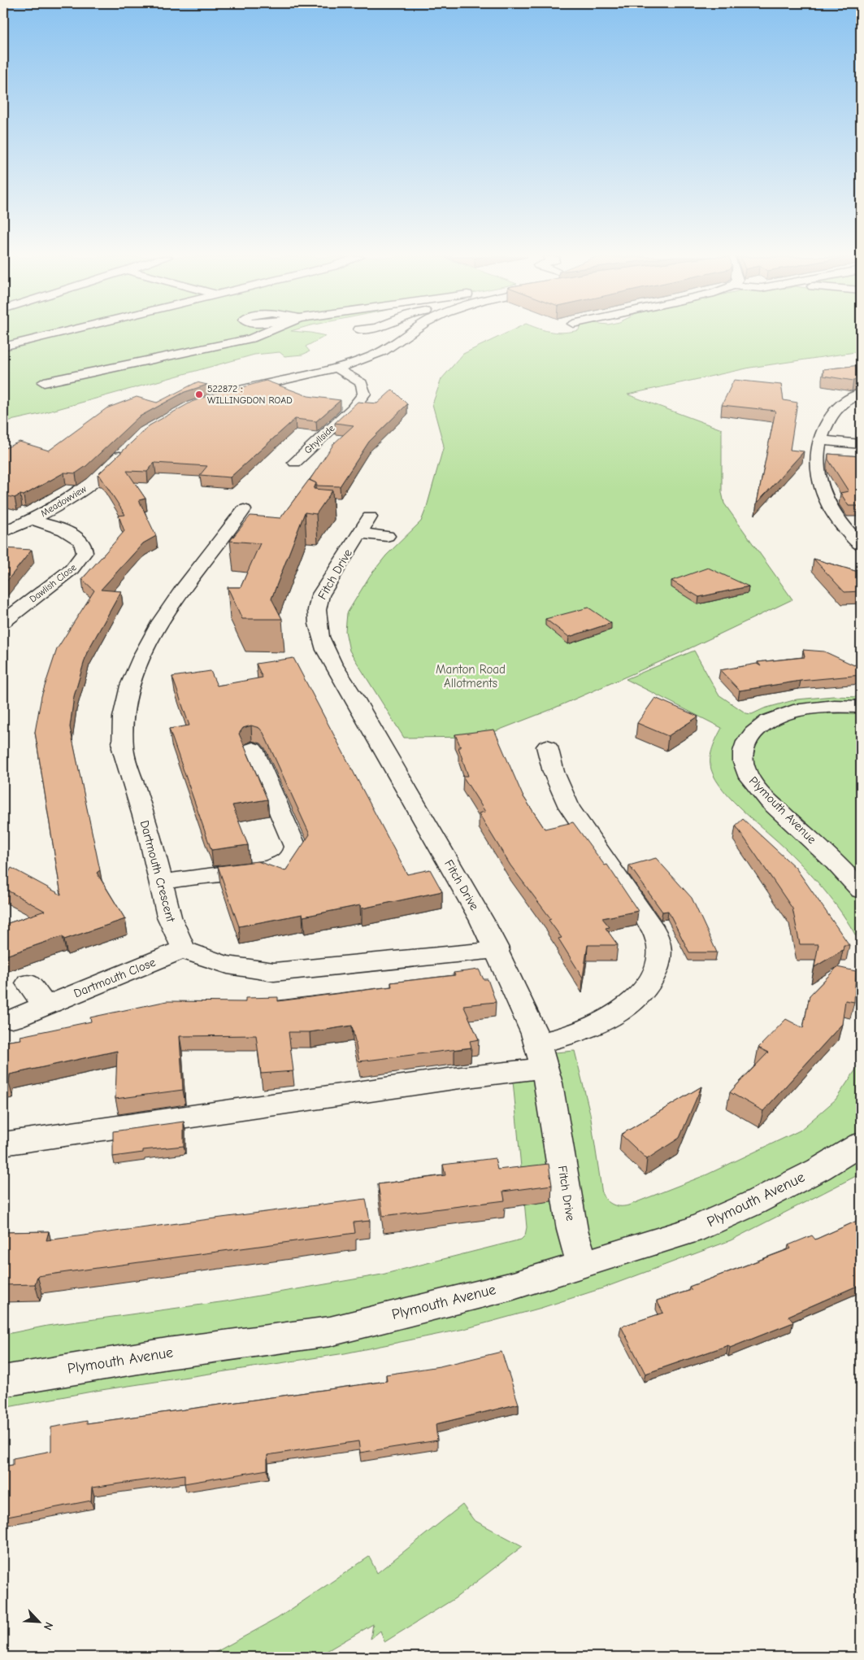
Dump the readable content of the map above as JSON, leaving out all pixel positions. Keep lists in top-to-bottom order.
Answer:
{
  "streets": {
    "street": [
      "Ghyllside",
      "Meadowview",
      "Fitch Drive",
      "Dawlish Close",
      "Plymouth Avenue",
      "Dartmouth Crescent",
      "Dartmouth Close"
    ]
  },
  "crossings": [
    ["Meadowview", "Dawlish Close"],
    ["Fitch Drive", "Plymouth Avenue"],
    ["Dartmouth Crescent", "Dartmouth Close"]
  ],
  "parks": ["Manton Road Allotments"],
  "places": ["522872 : WILLINGDON ROAD"],
  "north": "bottom right"
}
